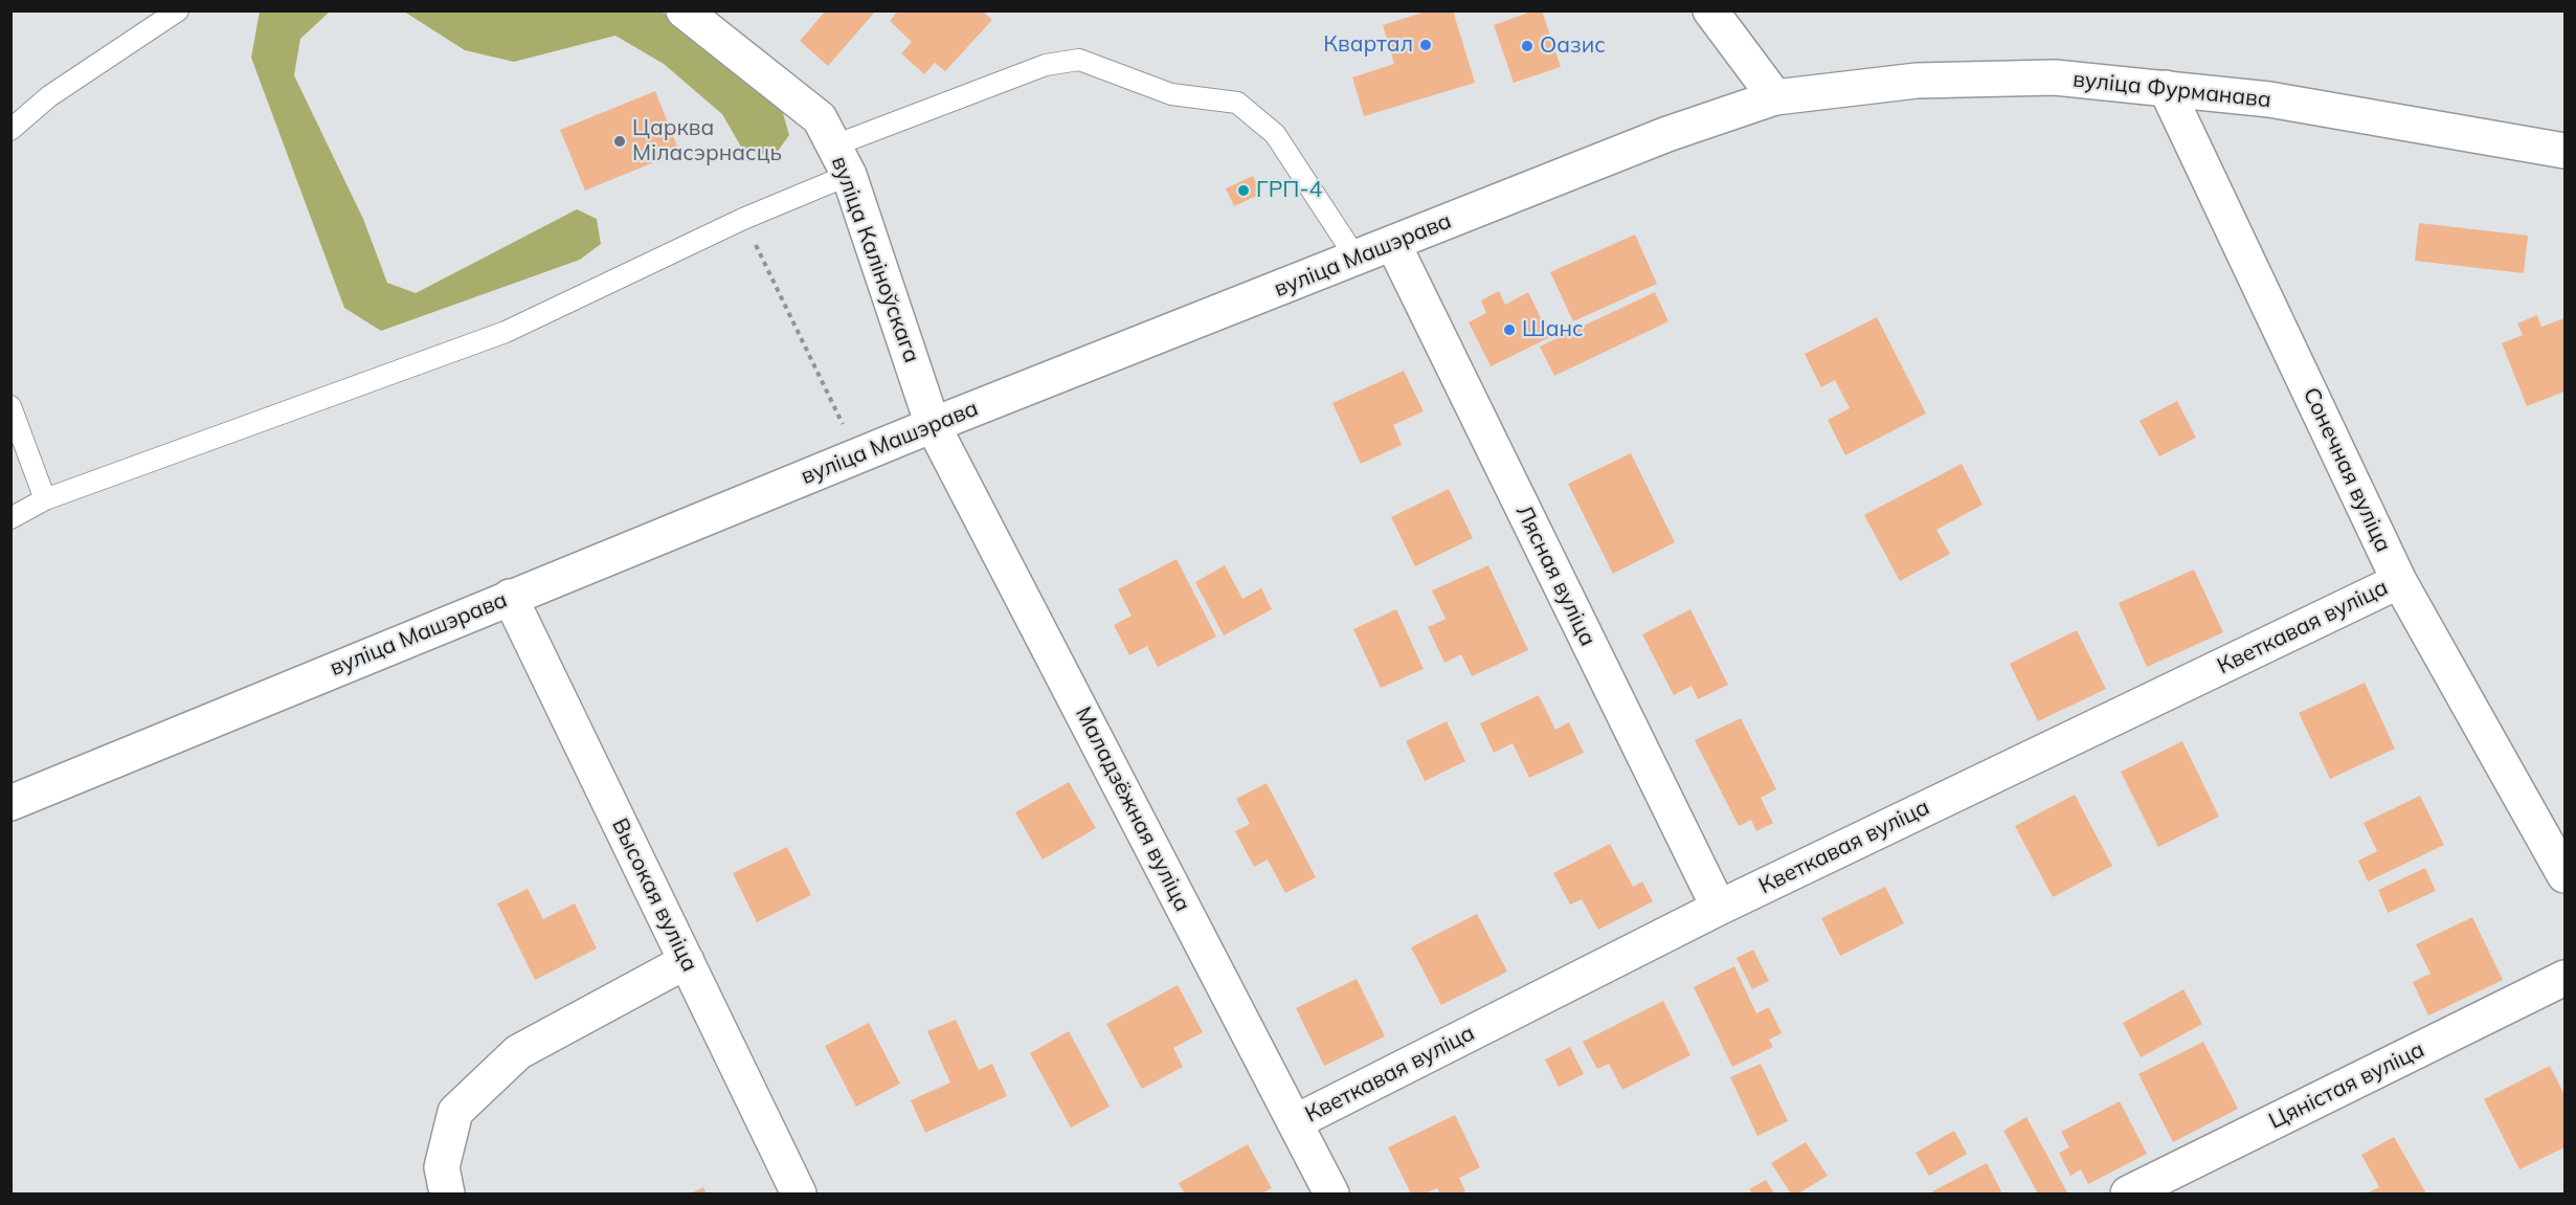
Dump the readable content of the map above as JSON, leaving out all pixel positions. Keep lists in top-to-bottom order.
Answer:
{
  "streets": {
    "street": [
      "вуліца Фурманава",
      "вуліца Машэрава",
      "вуліца Каліноўскага",
      "Сонечная вуліца",
      "Лясная вуліца",
      "Кветкавая вуліца",
      "Маладзёжная вуліца",
      "Высокая вуліца",
      "Цяністая вуліца"
    ]
  },
  "crossings": [
    ["вуліца Фурманава", "вуліца Машэрава"],
    ["вуліца Фурманава", "Сонечная вуліца"],
    ["вуліца Машэрава", "вуліца Каліноўскага"],
    ["вуліца Машэрава", "Лясная вуліца"],
    ["вуліца Машэрава", "Маладзёжная вуліца"],
    ["вуліца Машэрава", "Высокая вуліца"],
    ["вуліца Каліноўскага", "Маладзёжная вуліца"],
    ["Сонечная вуліца", "Кветкавая вуліца"],
    ["Лясная вуліца", "Кветкавая вуліца"],
    ["Кветкавая вуліца", "Маладзёжная вуліца"]
  ],
  "places": [
    "Квартал",
    "Оазис",
    "Царква Міласэрнасць",
    "ГРП-4",
    "Шанс"
  ]
}
